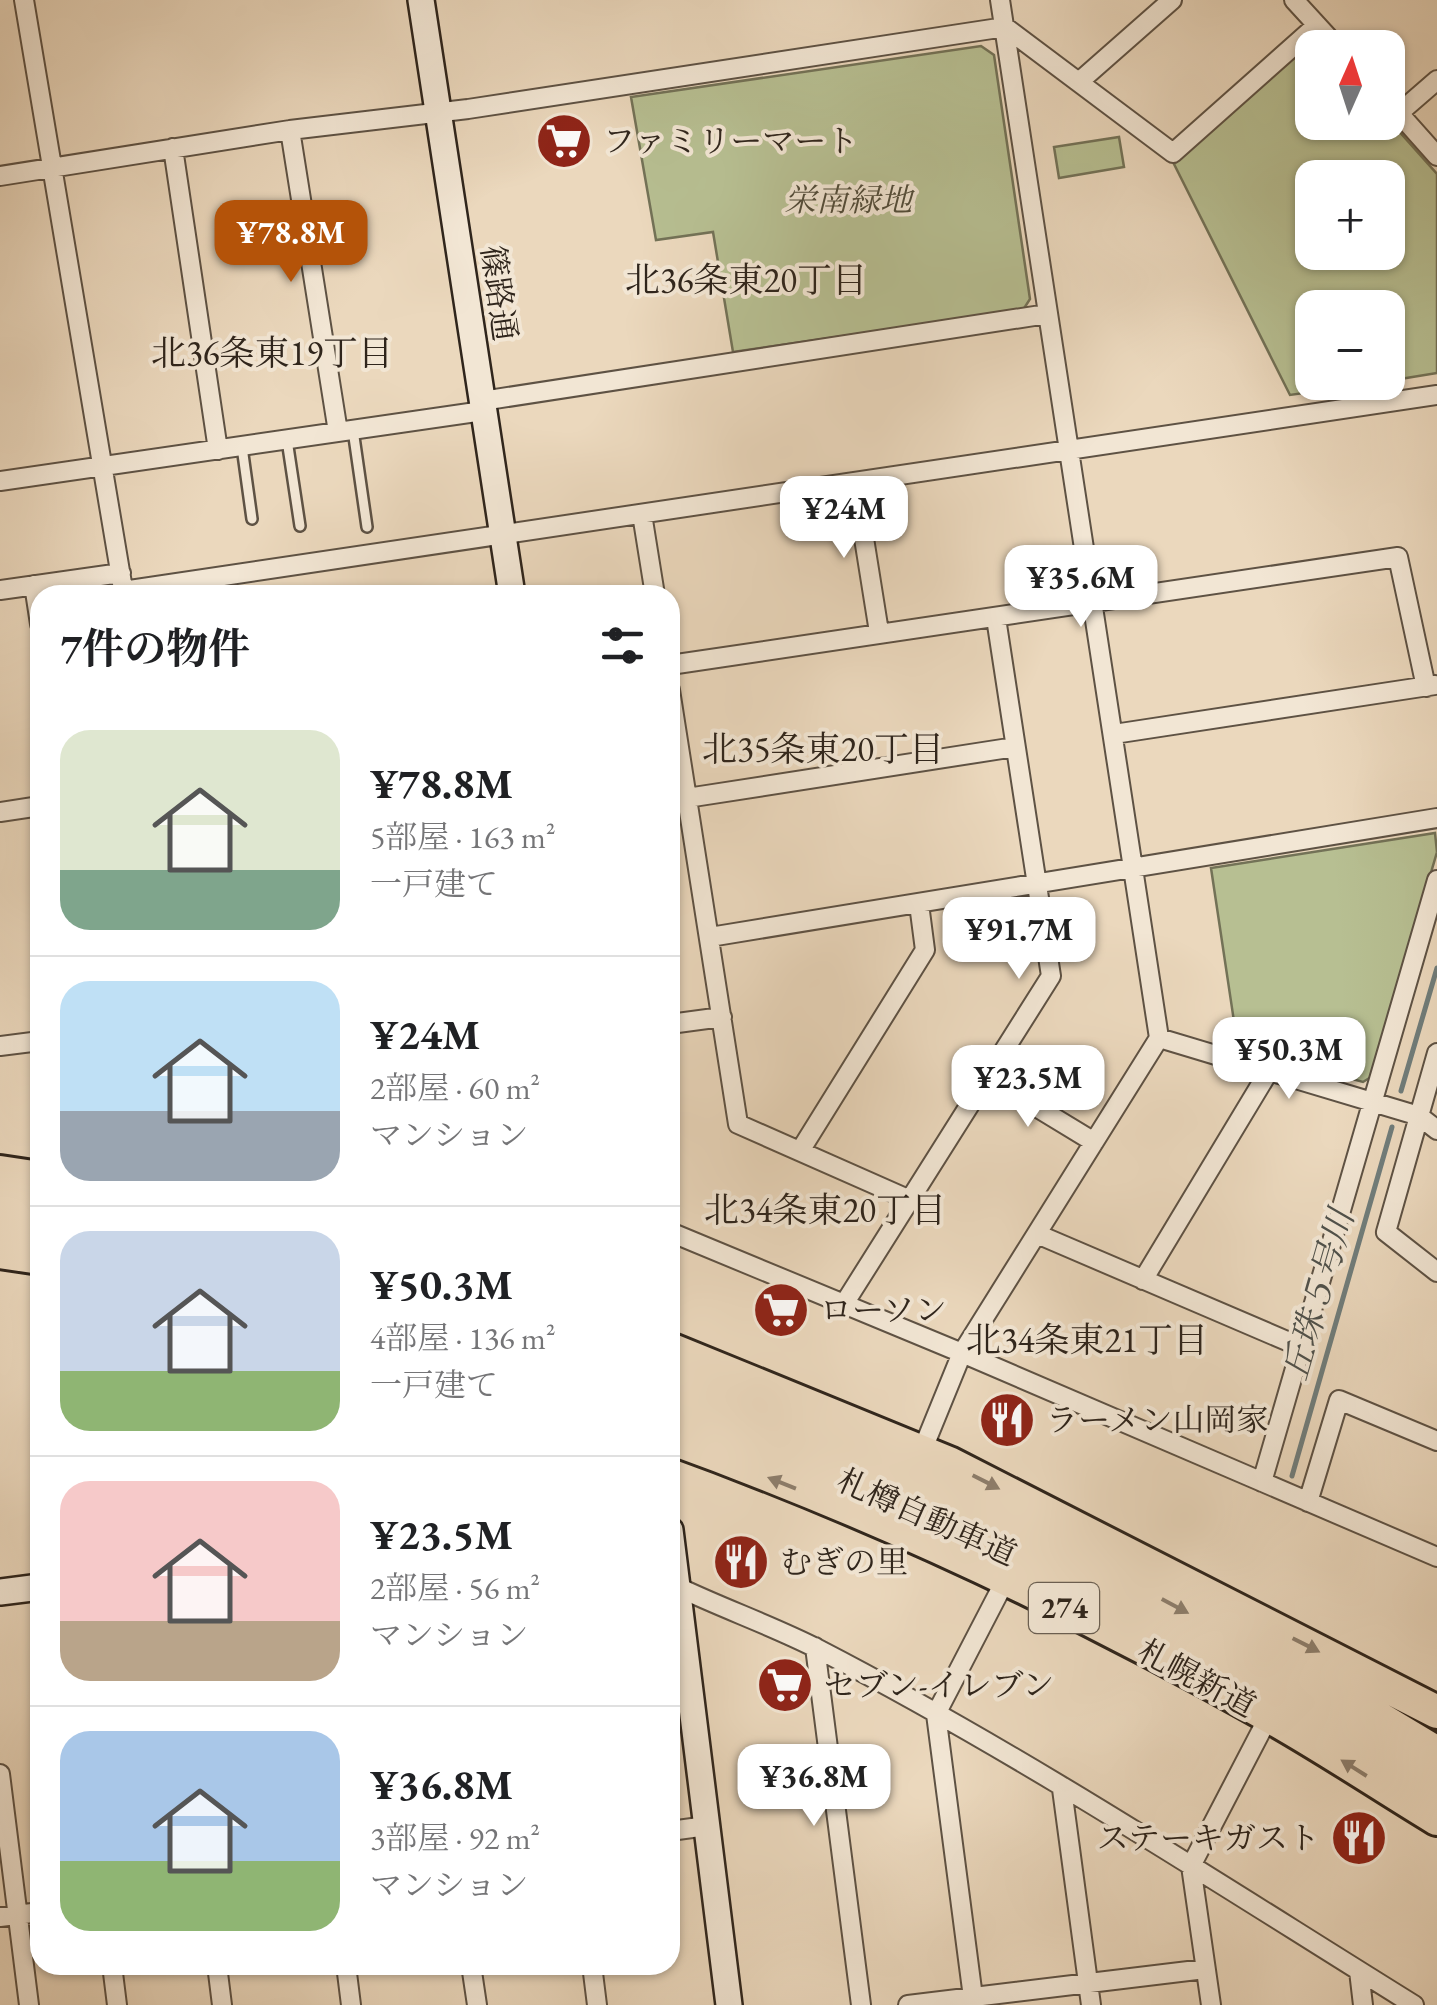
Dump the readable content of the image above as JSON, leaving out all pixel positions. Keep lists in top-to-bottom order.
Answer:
{
  "streets": {
    "highway": ["札樽自動車道", "274", "札幌新道"],
    "street": ["篠路通"]
  },
  "districts": [
    "北36条東20丁目",
    "北36条東19丁目",
    "北35条東20丁目",
    "北34条東20丁目",
    "北34条東21丁目"
  ],
  "water": ["丘珠５号川"],
  "parks": ["栄南緑地"],
  "places": {
    "supermarket": ["ファミリーマート", "ローソン", "セブン-イレブン"],
    "restaurant": ["ラーメン山岡家", "むぎの里", "ステーキガスト"]
  },
  "north": "top",
  "page": {
    "map_buttons": ["+", "−"],
    "price": [
      "¥78.8M",
      "¥24M",
      "¥35.6M",
      "¥91.7M",
      "¥50.3M",
      "¥23.5M",
      "¥36.8M"
    ],
    "heading": "7件の物件",
    "list": [
      {
        "name": "¥78.8M",
        "note": "5部屋 · 163 m² · 一戸建て"
      },
      {
        "name": "¥24M",
        "note": "2部屋 · 60 m² · マンション"
      },
      {
        "name": "¥50.3M",
        "note": "4部屋 · 136 m² · 一戸建て"
      },
      {
        "name": "¥23.5M",
        "note": "2部屋 · 56 m² · マンション"
      },
      {
        "name": "¥36.8M",
        "note": "3部屋 · 92 m² · マンション"
      }
    ]
  }
}
